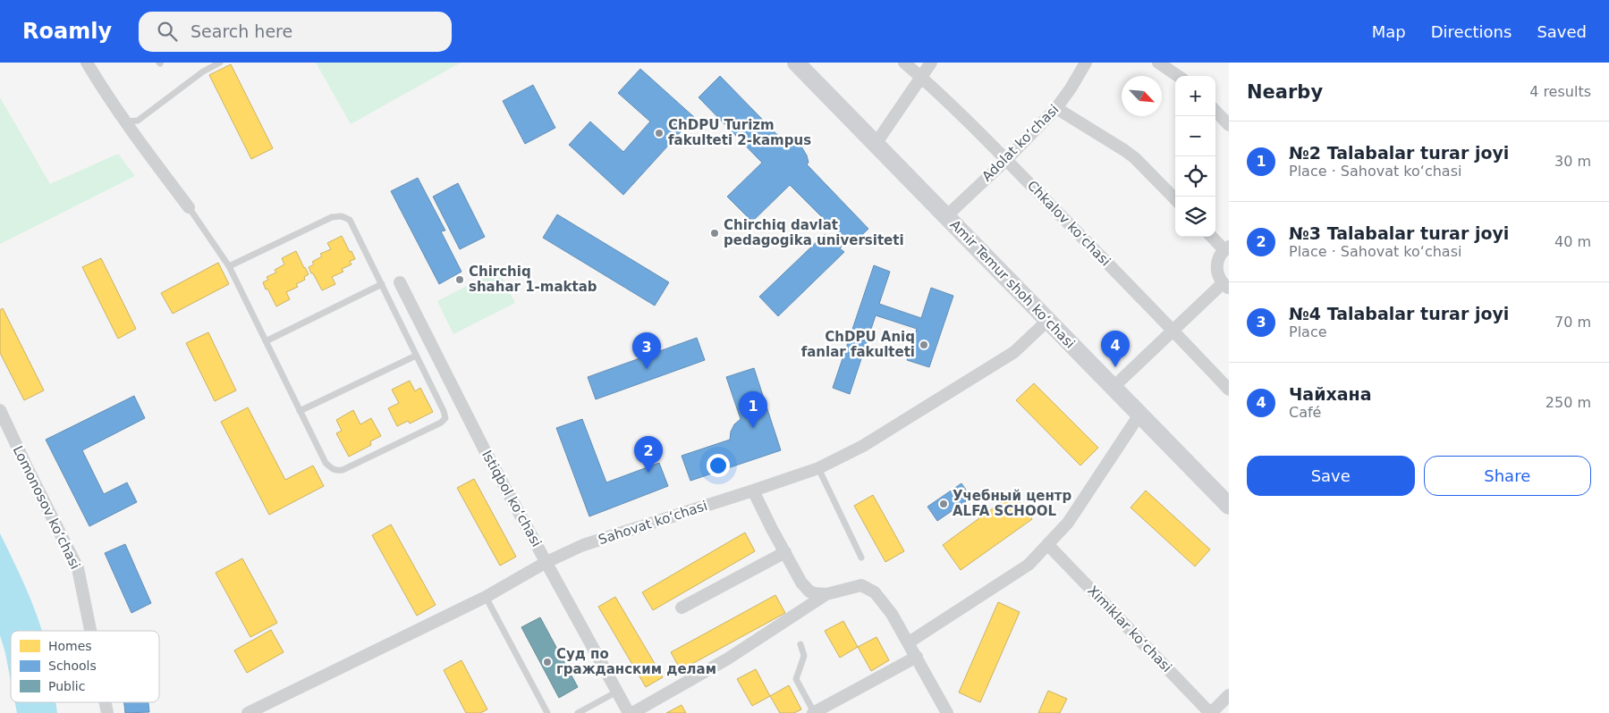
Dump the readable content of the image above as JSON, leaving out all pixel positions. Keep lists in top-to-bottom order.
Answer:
{
  "streets": {
    "main road": ["Amir Temur shoh ko‘chasi"],
    "street": [
      "Adolat ko‘chasi",
      "Chkalov ko‘chasi",
      "Istiqbol ko‘chasi",
      "Lomonosov ko‘chasi",
      "Sahovat ko‘chasi",
      "Ximiklar ko‘chasi"
    ]
  },
  "crossings": [
    ["Adolat ko‘chasi", "Chkalov ko‘chasi"],
    ["Adolat ko‘chasi", "Amir Temur shoh ko‘chasi"],
    ["Amir Temur shoh ko‘chasi", "Sahovat ko‘chasi"],
    ["Istiqbol ko‘chasi", "Sahovat ko‘chasi"]
  ],
  "places": [
    "ChDPU Turizm fakulteti 2-kampus",
    "Chirchiq davlat pedagogika universiteti",
    "Chirchiq shahar 1-maktab",
    "ChDPU Aniq fanlar fakulteti",
    "Учебный центр ALFA SCHOOL",
    "Суд по гражданским делам"
  ],
  "legend": ["Homes", "Schools", "Public"],
  "north": "bottom right",
  "page": {
    "header": "Roamly",
    "search": "Search here",
    "nav": ["Map", "Directions", "Saved"],
    "heading": ["Nearby", "4 results"],
    "map_buttons": ["+", "−"],
    "list": [
      {
        "mark": "1",
        "name": "№2 Talabalar turar joyi",
        "note": "Place · Sahovat ko‘chasi",
        "value": "30 m"
      },
      {
        "mark": "2",
        "name": "№3 Talabalar turar joyi",
        "note": "Place · Sahovat ko‘chasi",
        "value": "40 m"
      },
      {
        "mark": "3",
        "name": "№4 Talabalar turar joyi",
        "note": "Place",
        "value": "70 m"
      },
      {
        "mark": "4",
        "name": "Чайхана",
        "note": "Café",
        "value": "250 m"
      }
    ],
    "pins": [
      "4",
      "3",
      "1",
      "2"
    ],
    "buttons": ["Save", "Share"]
  }
}
